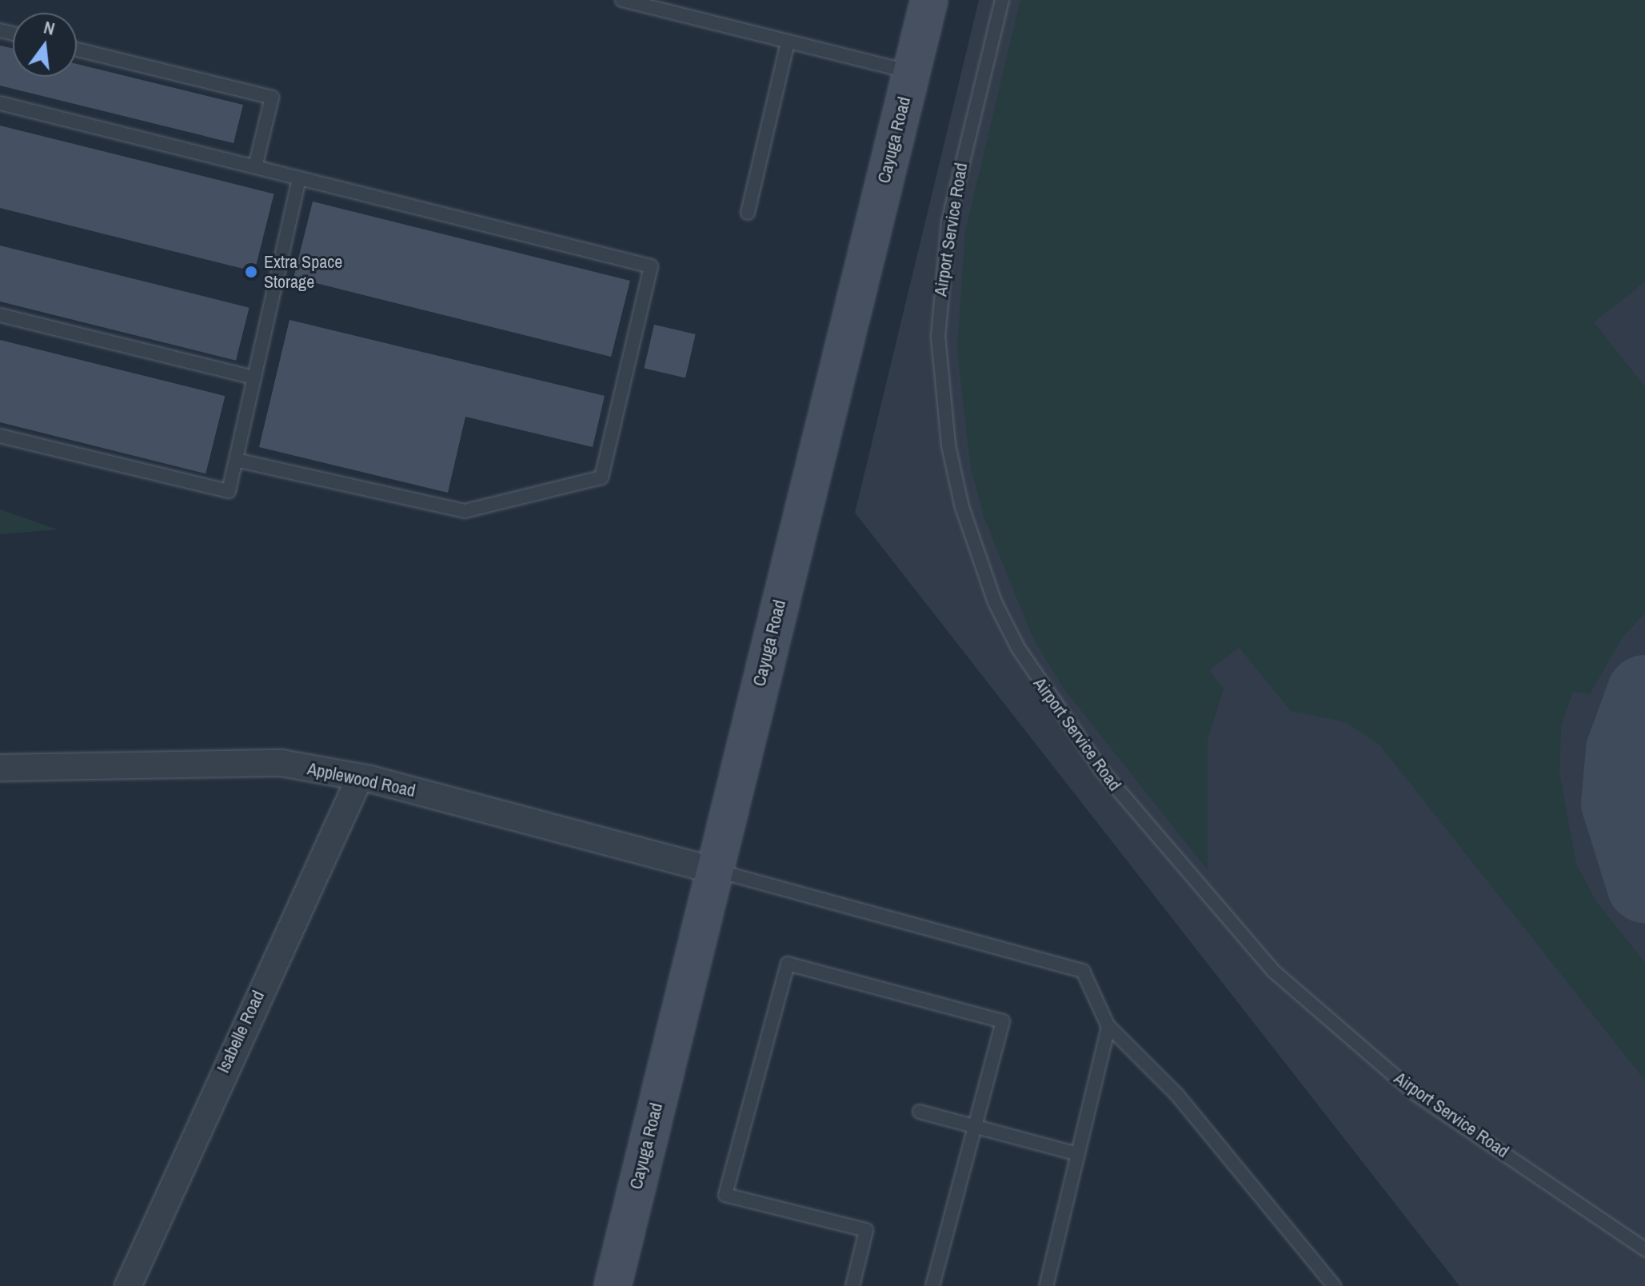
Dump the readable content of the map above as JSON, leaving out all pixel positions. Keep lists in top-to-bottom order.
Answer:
{
  "streets": {
    "main road": ["Cayuga Road"],
    "street": ["Applewood Road", "Isabelle Road"],
    "lane": ["Airport Service Road"]
  },
  "crossings": [
    ["Cayuga Road", "Applewood Road"],
    ["Applewood Road", "Isabelle Road"]
  ],
  "places": ["Extra Space Storage"],
  "north": "top"
}
